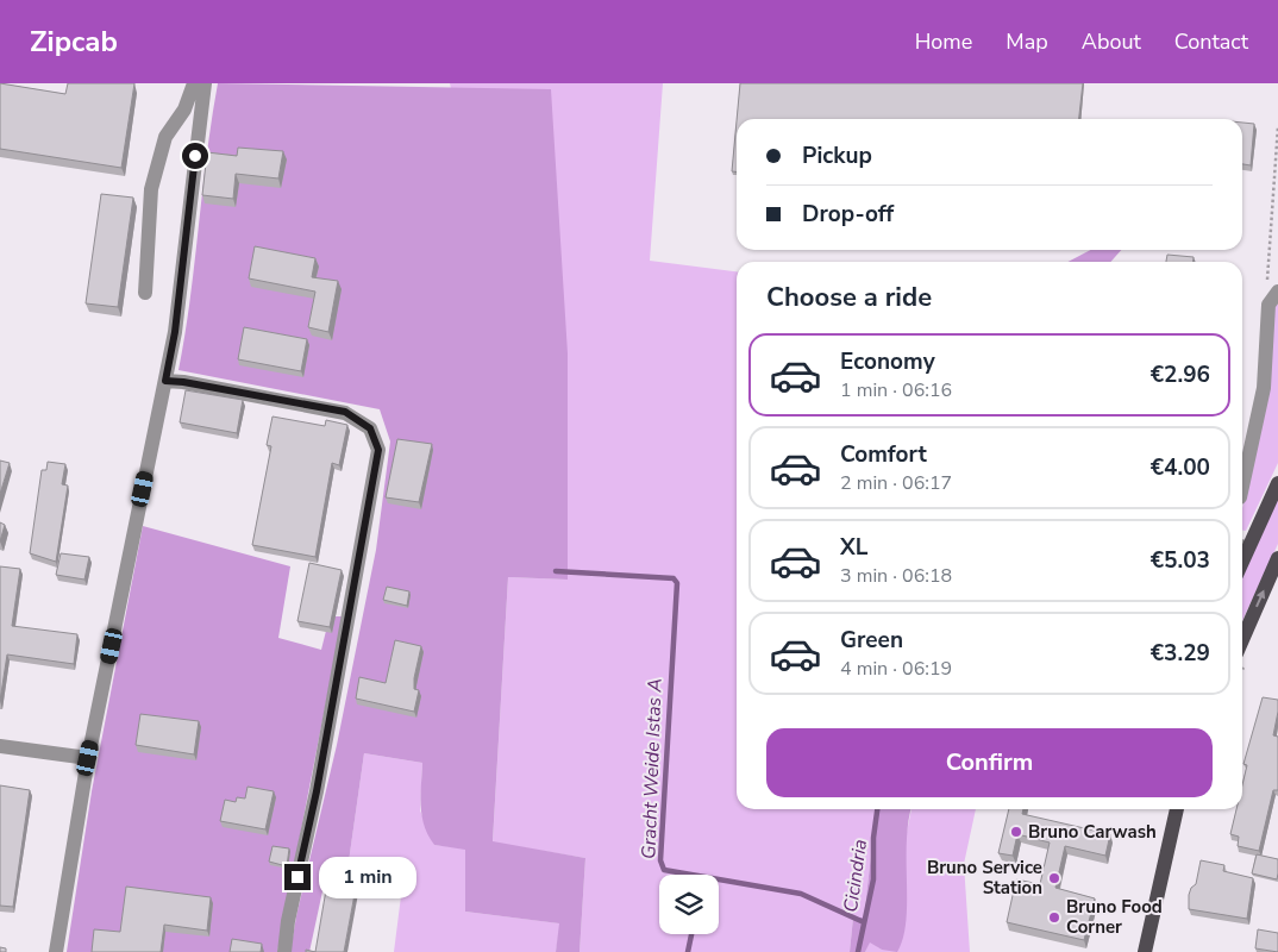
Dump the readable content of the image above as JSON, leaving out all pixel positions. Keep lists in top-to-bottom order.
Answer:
{
  "water": ["Gracht Weide Istas A", "Cicindria"],
  "places": ["Bruno Carwash", "Bruno Service Station", "Bruno Food Corner"],
  "page": {
    "header": "Zipcab",
    "nav": [
      "Home",
      "Map",
      "About",
      "Contact"
    ],
    "banner": ["Pickup", "Drop-off"],
    "heading": "Choose a ride",
    "list": [
      {
        "name": "Economy",
        "note": "1 min · 06:16",
        "value": "€2.96"
      },
      {
        "name": "Comfort",
        "note": "2 min · 06:17",
        "value": "€4.00"
      },
      {
        "name": "XL",
        "note": "3 min · 06:18",
        "value": "€5.03"
      },
      {
        "name": "Green",
        "note": "4 min · 06:19",
        "value": "€3.29"
      }
    ],
    "buttons": "Confirm",
    "bubble": "1 min"
  }
}
